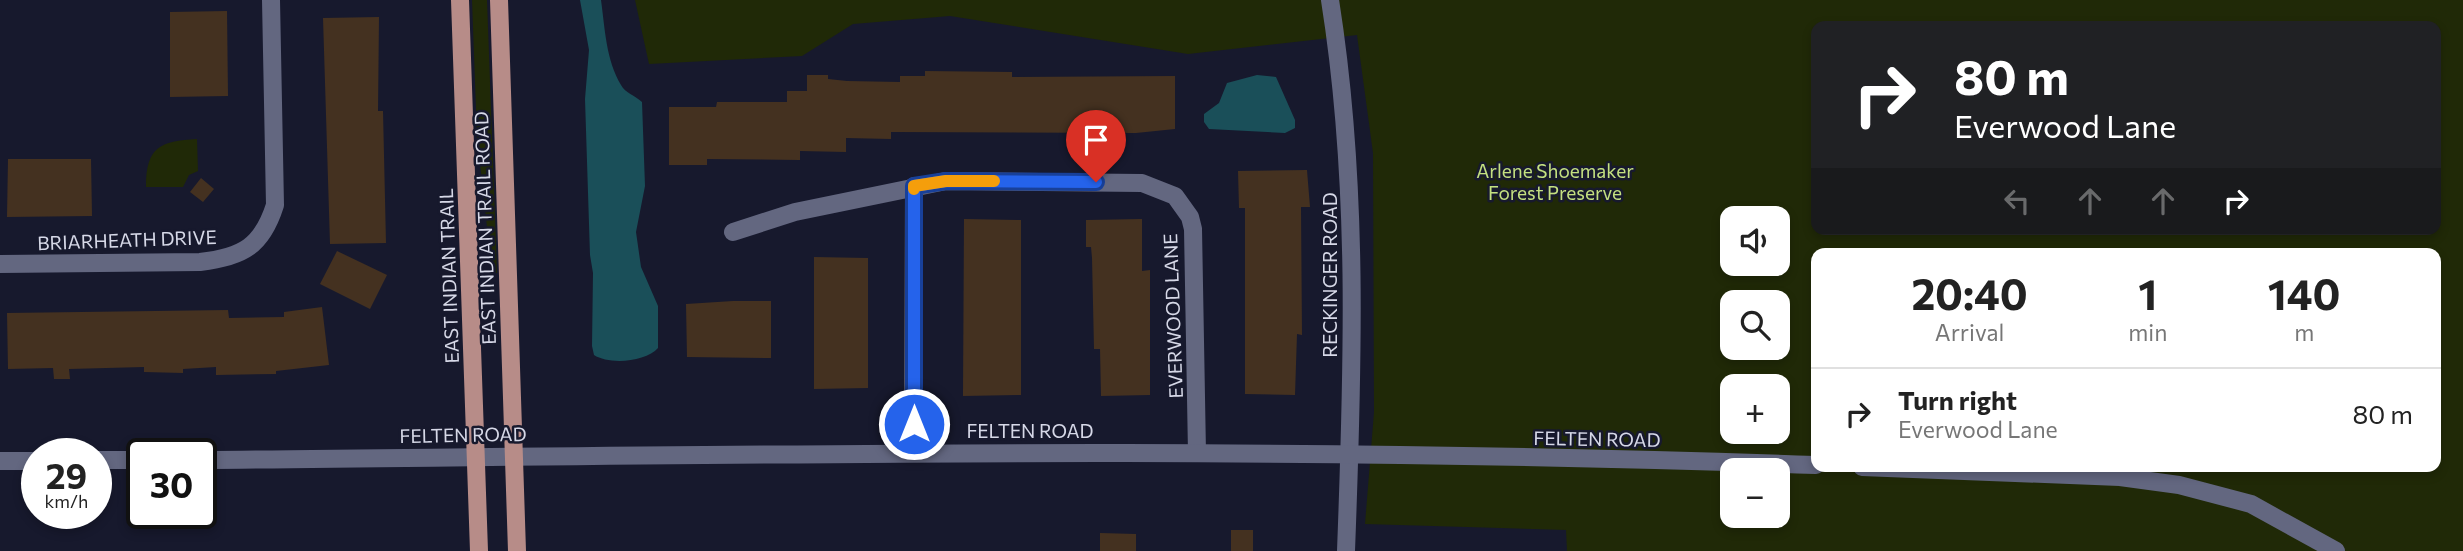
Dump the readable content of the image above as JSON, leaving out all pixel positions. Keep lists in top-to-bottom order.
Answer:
{
  "streets": {
    "main road": ["EAST INDIAN TRAIL ROAD", "EAST INDIAN TRAIL"],
    "street": [
      "BRIARHEATH DRIVE",
      "RECKINGER ROAD",
      "EVERWOOD LANE",
      "FELTEN ROAD"
    ]
  },
  "crossings": [
    ["EAST INDIAN TRAIL ROAD", "FELTEN ROAD"],
    ["RECKINGER ROAD", "FELTEN ROAD"],
    ["EAST INDIAN TRAIL", "FELTEN ROAD"],
    ["EVERWOOD LANE", "FELTEN ROAD"]
  ],
  "parks": ["Arlene Shoemaker Forest Preserve"],
  "page": {
    "turn": ["80 m", "Everwood Lane"],
    "map_buttons": ["+", "−"],
    "eta": [
      "20:40",
      "Arrival",
      "1",
      "min",
      "140",
      "m"
    ],
    "list": [
      {
        "name": "Turn right",
        "note": "Everwood Lane",
        "value": "80 m"
      }
    ],
    "speed": "29 km/h",
    "limit": "30"
  }
}
